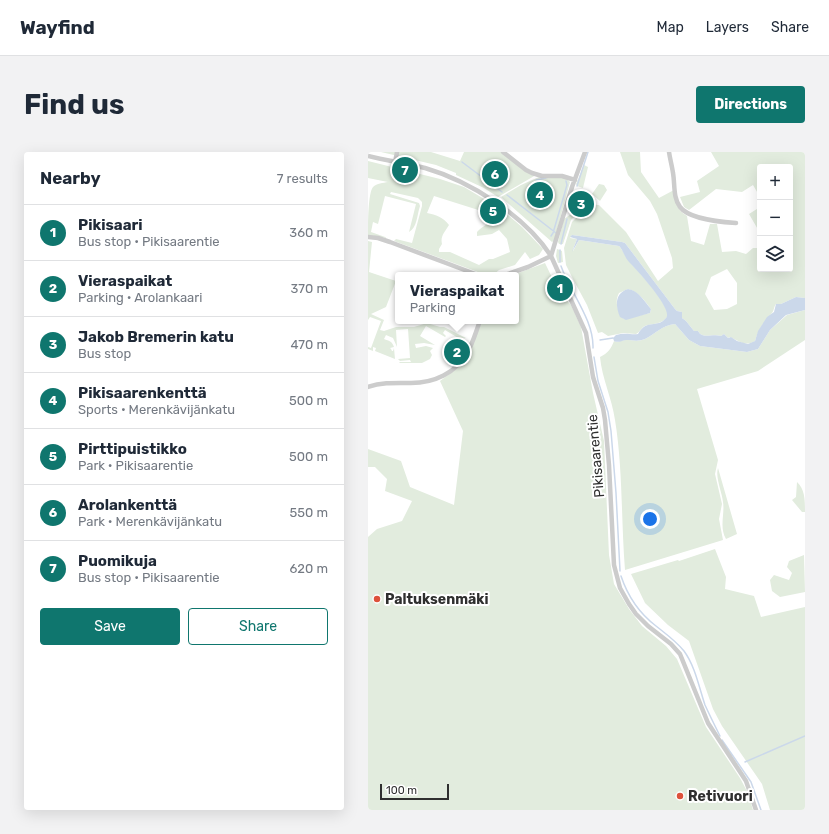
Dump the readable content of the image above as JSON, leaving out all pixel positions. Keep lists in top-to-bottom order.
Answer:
{
  "streets": {
    "street": ["Pikisaarentie"]
  },
  "places": ["Paltuksenmäki", "Retivuori"],
  "scale_bar": "100 m",
  "page": {
    "header": "Wayfind",
    "nav": ["Map", "Layers", "Share"],
    "buttons": [
      "Directions",
      ["Save", "Share"]
    ],
    "title": "Find us",
    "heading": ["Nearby", "7 results"],
    "pins": [
      "7",
      "6",
      "4",
      "3",
      "5",
      "1",
      "2"
    ],
    "map_buttons": ["+", "−"],
    "list": [
      {
        "mark": "1",
        "name": "Pikisaari",
        "note": "Bus stop · Pikisaarentie",
        "value": "360 m"
      },
      {
        "mark": "2",
        "name": "Vieraspaikat",
        "note": "Parking · Arolankaari",
        "value": "370 m"
      },
      {
        "mark": "3",
        "name": "Jakob Bremerin katu",
        "note": "Bus stop",
        "value": "470 m"
      },
      {
        "mark": "4",
        "name": "Pikisaarenkenttä",
        "note": "Sports · Merenkävijänkatu",
        "value": "500 m"
      },
      {
        "mark": "5",
        "name": "Pirttipuistikko",
        "note": "Park · Pikisaarentie",
        "value": "500 m"
      },
      {
        "mark": "6",
        "name": "Arolankenttä",
        "note": "Park · Merenkävijänkatu",
        "value": "550 m"
      },
      {
        "mark": "7",
        "name": "Puomikuja",
        "note": "Bus stop · Pikisaarentie",
        "value": "620 m"
      }
    ],
    "popup": ["Vieraspaikat", "Parking"],
    "scale": "100 m"
  }
}
